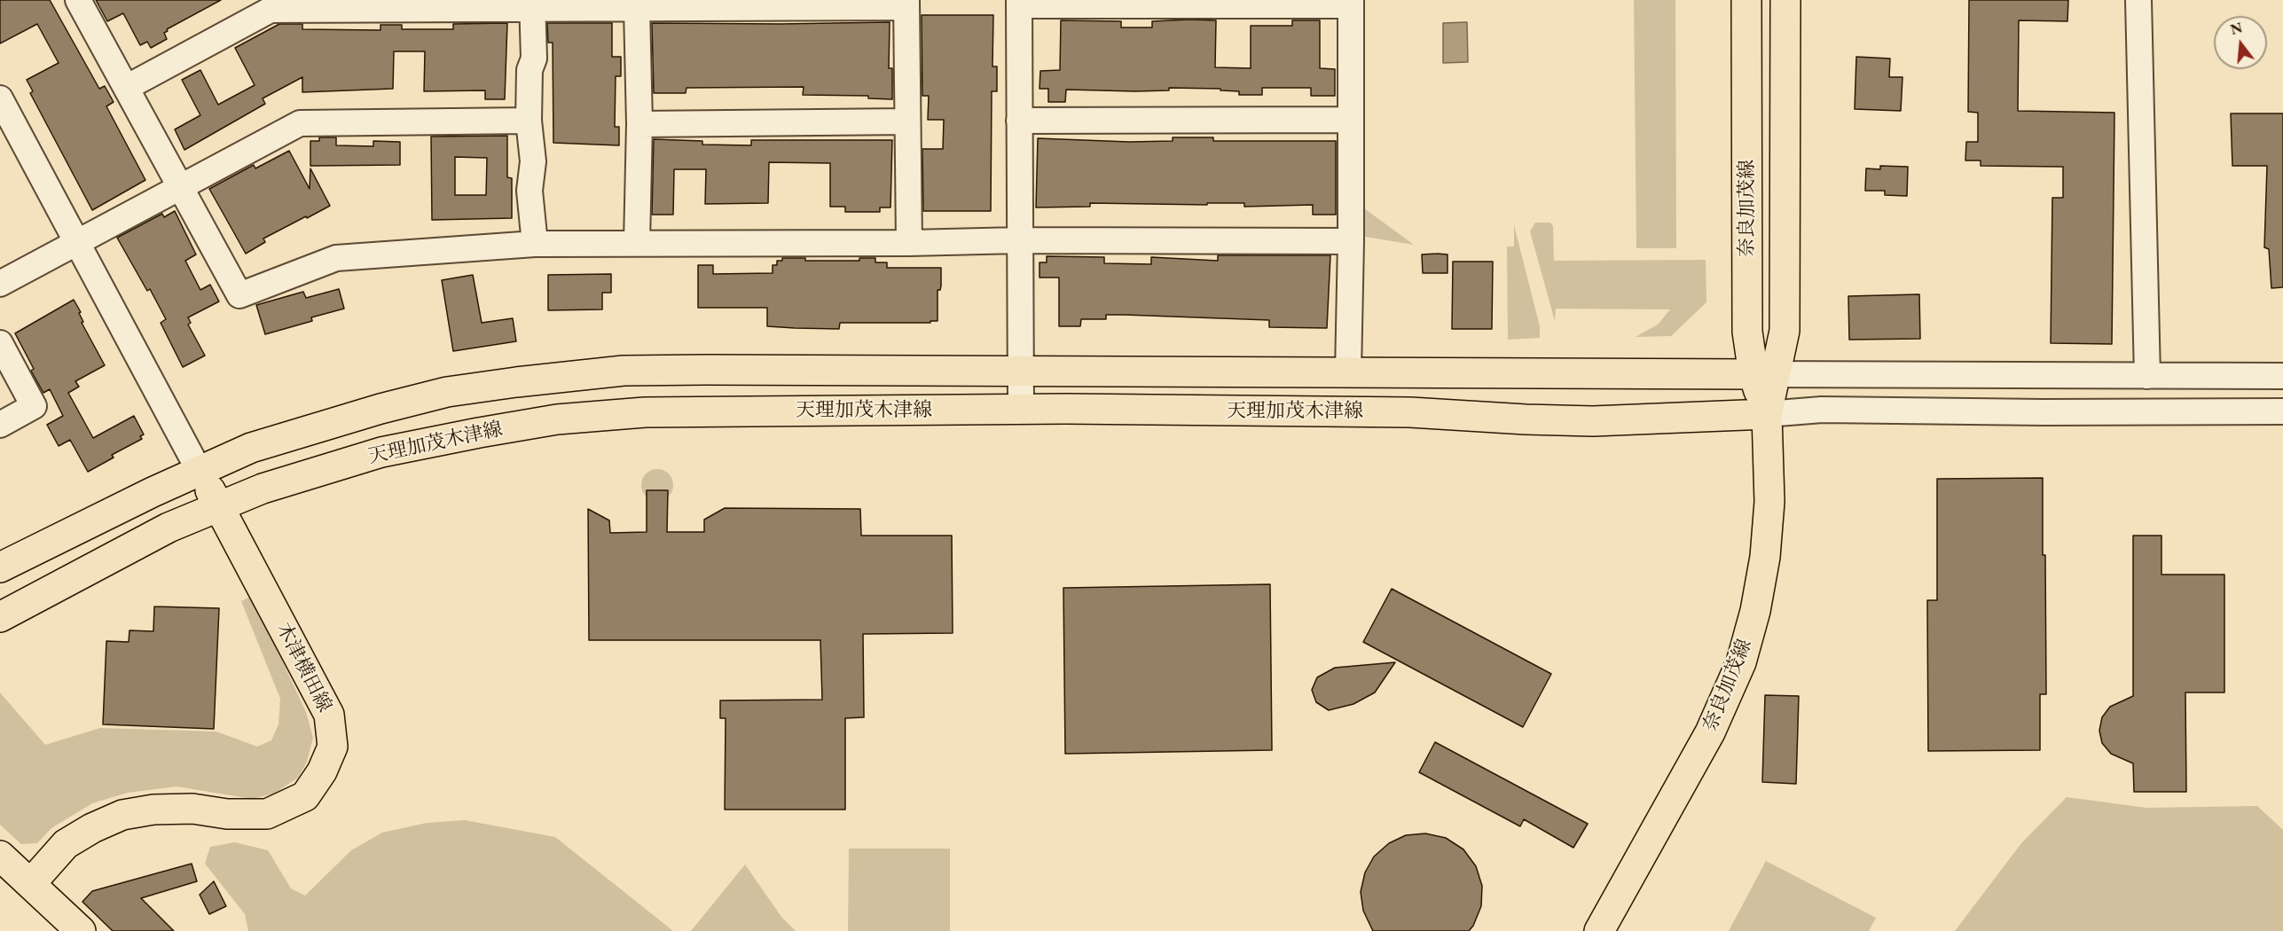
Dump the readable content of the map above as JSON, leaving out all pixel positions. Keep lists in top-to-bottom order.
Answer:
{
  "streets": {
    "main road": ["奈良加茂線", "天理加茂木津線", "木津横田線"]
  },
  "crossings": [
    ["奈良加茂線", "天理加茂木津線"],
    ["天理加茂木津線", "木津横田線"]
  ],
  "north": "top"
}
